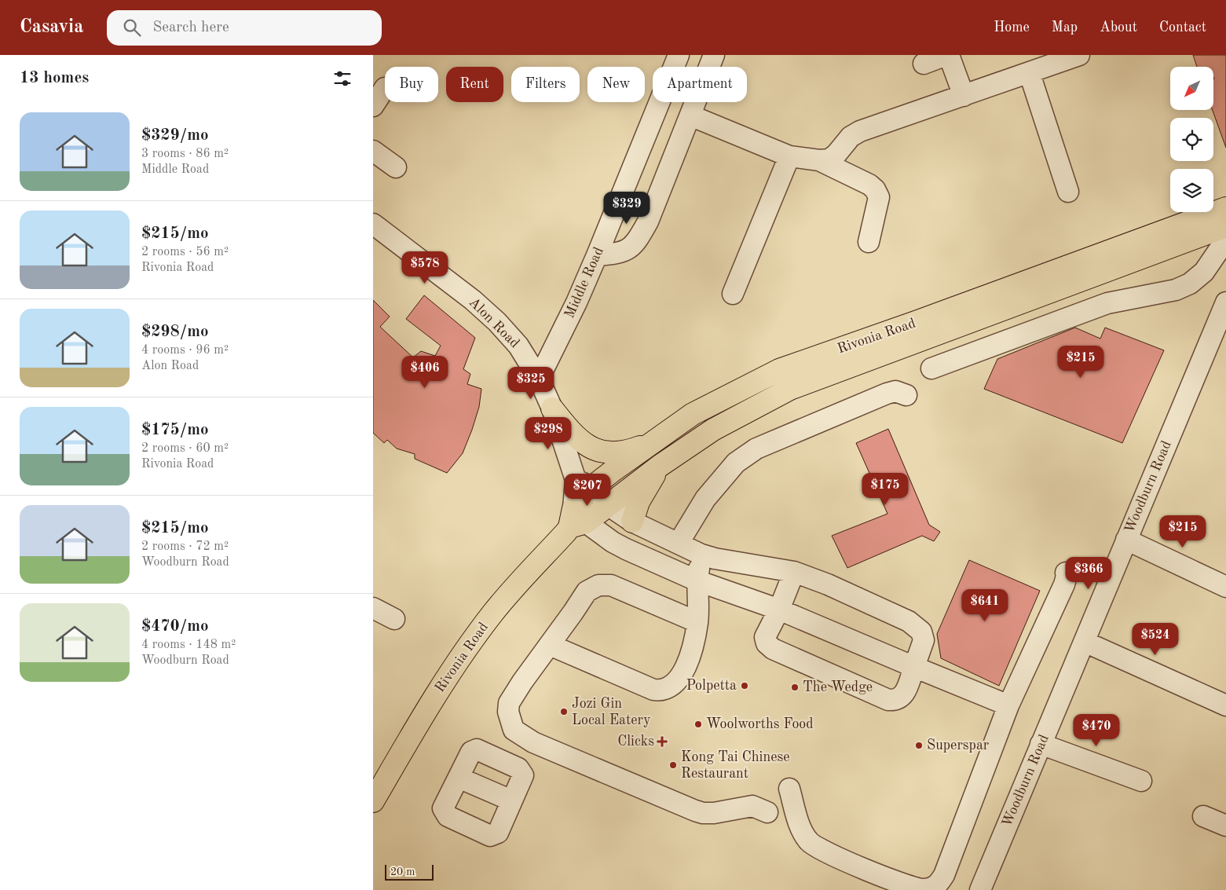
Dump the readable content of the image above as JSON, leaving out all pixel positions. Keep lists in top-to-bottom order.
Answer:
{
  "streets": {
    "main road": ["Rivonia Road"],
    "street": ["Middle Road", "Alon Road", "Woodburn Road"]
  },
  "crossings": [
    ["Middle Road", "Alon Road"],
    ["Alon Road", "Rivonia Road"]
  ],
  "places": {
    "other": [
      "Polpetta",
      "The Wedge",
      "Jozi Gin Local Eatery",
      "Woolworths Food",
      "Superspar",
      "Kong Tai Chinese Restaurant"
    ],
    "health": ["Clicks"]
  },
  "scale_bar": "20 m",
  "north": "bottom left",
  "page": {
    "header": "Casavia",
    "search": "Search here",
    "nav": [
      "Home",
      "Map",
      "About",
      "Contact"
    ],
    "heading": "13 homes",
    "chip": [
      "Buy",
      "Rent",
      "Filters",
      "New",
      "Apartment"
    ],
    "list": [
      {
        "name": "$329/mo",
        "note": "3 rooms · 86 m² · Middle Road"
      },
      {
        "name": "$215/mo",
        "note": "2 rooms · 56 m² · Rivonia Road"
      },
      {
        "name": "$298/mo",
        "note": "4 rooms · 96 m² · Alon Road"
      },
      {
        "name": "$175/mo",
        "note": "2 rooms · 60 m² · Rivonia Road"
      },
      {
        "name": "$215/mo",
        "note": "2 rooms · 72 m² · Woodburn Road"
      },
      {
        "name": "$470/mo",
        "note": "4 rooms · 148 m² · Woodburn Road"
      }
    ],
    "price": [
      "$329",
      "$578",
      "$215",
      "$406",
      "$325",
      "$298",
      "$175",
      "$207",
      "$215",
      "$366",
      "$641",
      "$524",
      "$470"
    ],
    "scale": "20 m"
  }
}
